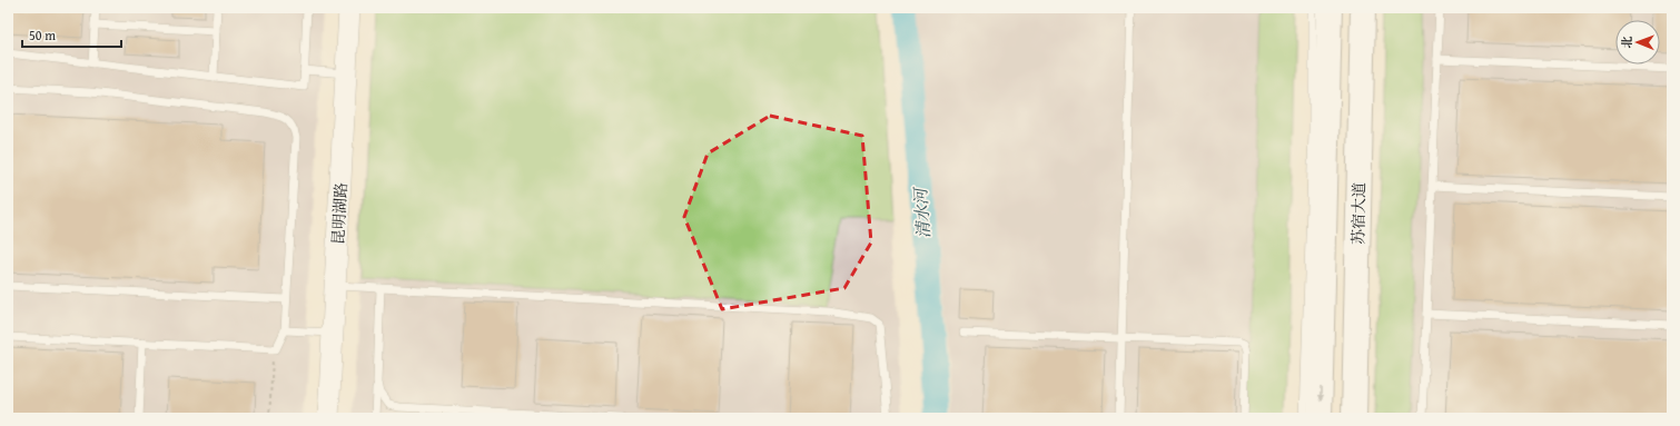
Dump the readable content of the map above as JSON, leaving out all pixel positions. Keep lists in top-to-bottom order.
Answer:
{
  "streets": {
    "main road": ["苏宿大道"],
    "street": ["昆明湖路"]
  },
  "water": ["清水河"],
  "scale_bar": "50 m",
  "north": "left"
}
